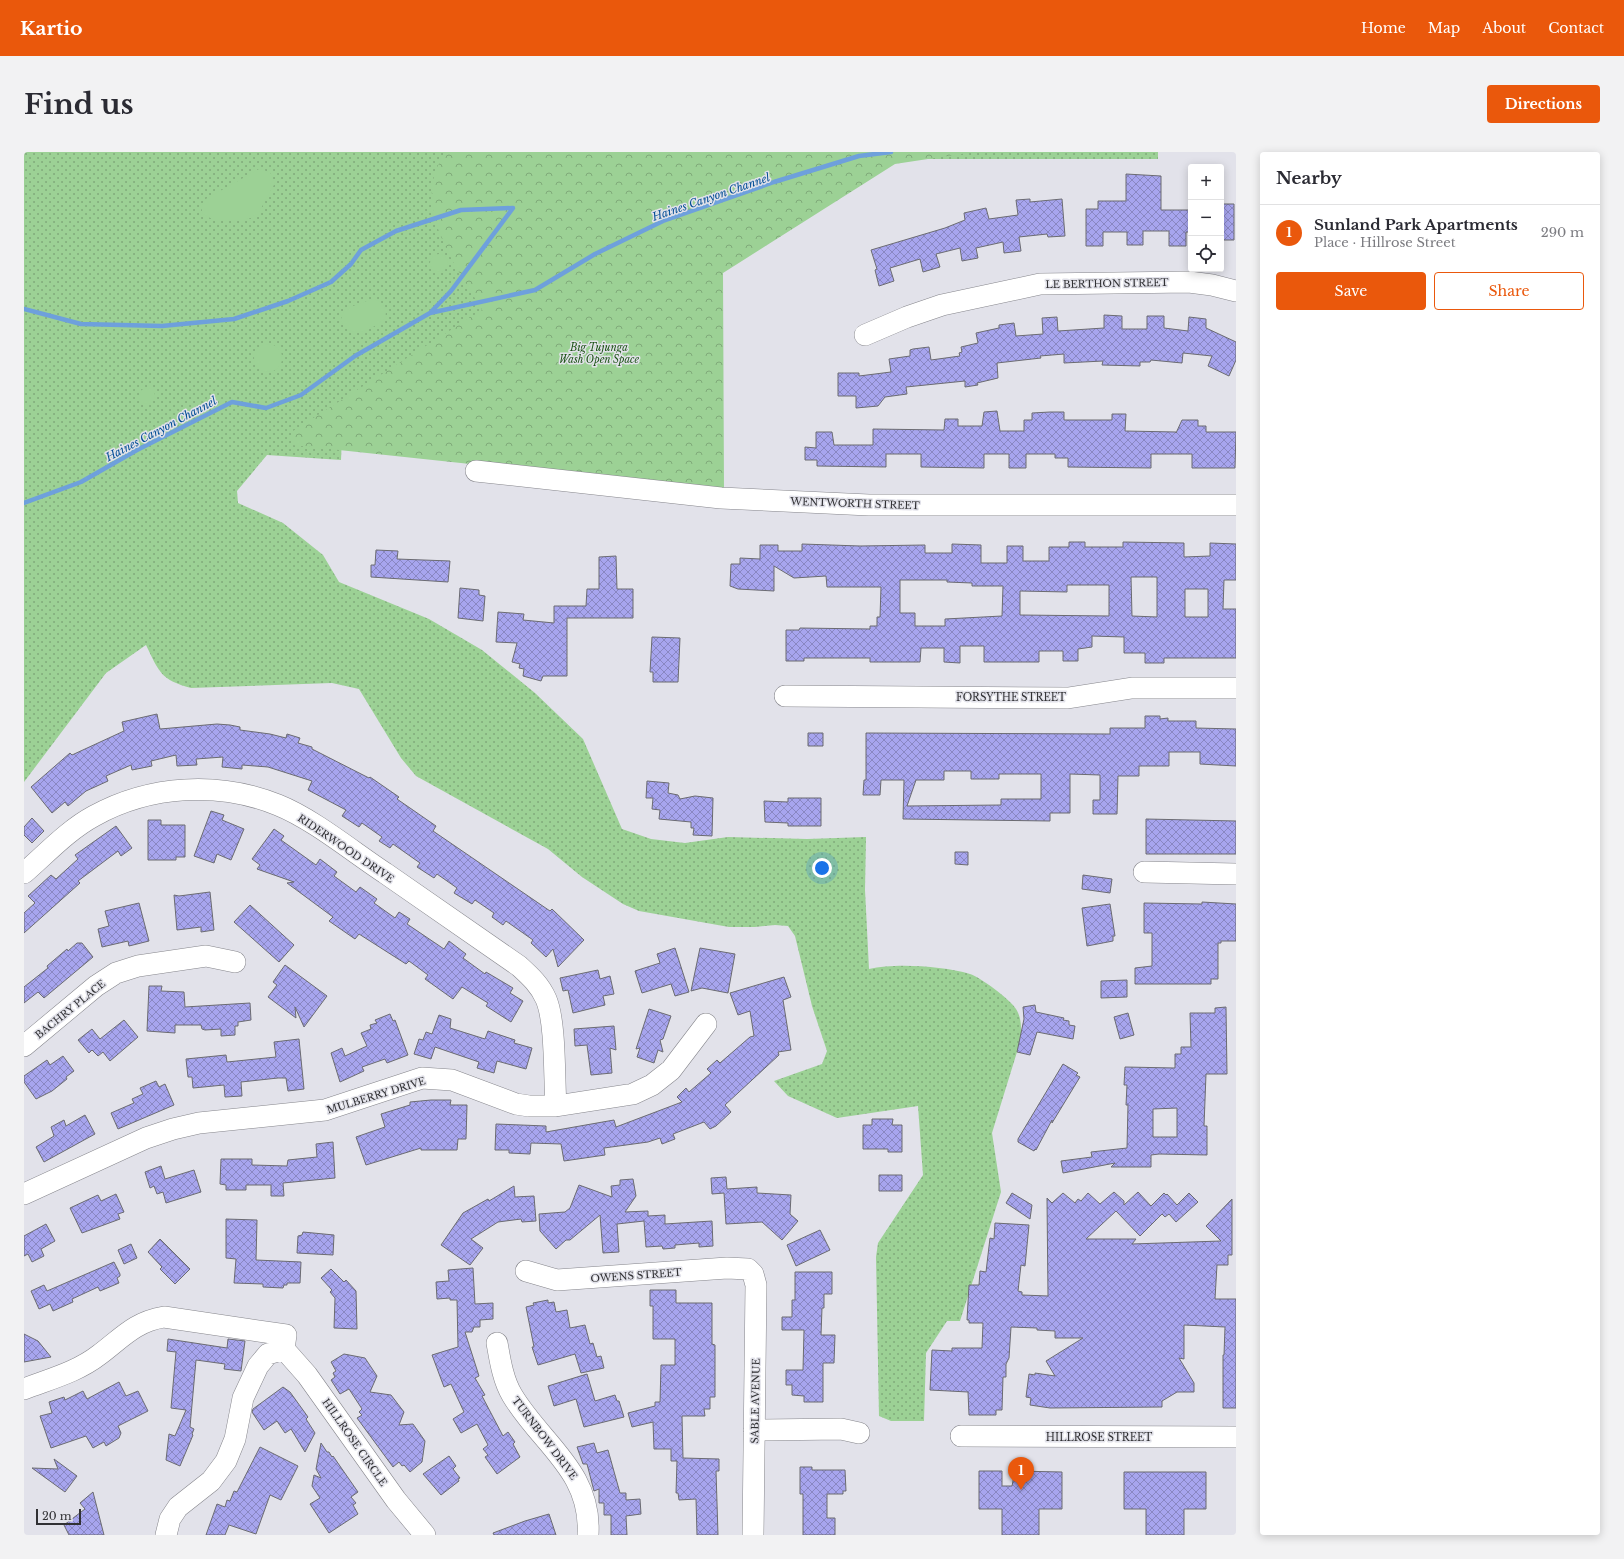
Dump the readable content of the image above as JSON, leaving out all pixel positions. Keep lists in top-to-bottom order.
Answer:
{
  "streets": {
    "street": [
      "LE BERTHON STREET",
      "WENTWORTH STREET",
      "FORSYTHE STREET",
      "RIDERWOOD DRIVE",
      "BACHRY PLACE",
      "MULBERRY DRIVE",
      "OWENS STREET",
      "SABLE AVENUE",
      "HILLROSE STREET",
      "TURNBOW DRIVE",
      "HILLROSE CIRCLE"
    ]
  },
  "crossings": [
    ["RIDERWOOD DRIVE", "MULBERRY DRIVE"],
    ["OWENS STREET", "SABLE AVENUE"]
  ],
  "water": ["Haines Canyon Channel"],
  "parks": ["Big Tujunga Wash Open Space"],
  "scale_bar": "20 m",
  "page": {
    "header": "Kartio",
    "nav": [
      "Home",
      "Map",
      "About",
      "Contact"
    ],
    "buttons": [
      "Directions",
      ["Save", "Share"]
    ],
    "title": "Find us",
    "heading": "Nearby",
    "map_buttons": ["+", "−"],
    "list": [
      {
        "mark": "1",
        "name": "Sunland Park Apartments",
        "note": "Place · Hillrose Street",
        "value": "290 m"
      }
    ],
    "pins": "1",
    "scale": "20 m"
  }
}
